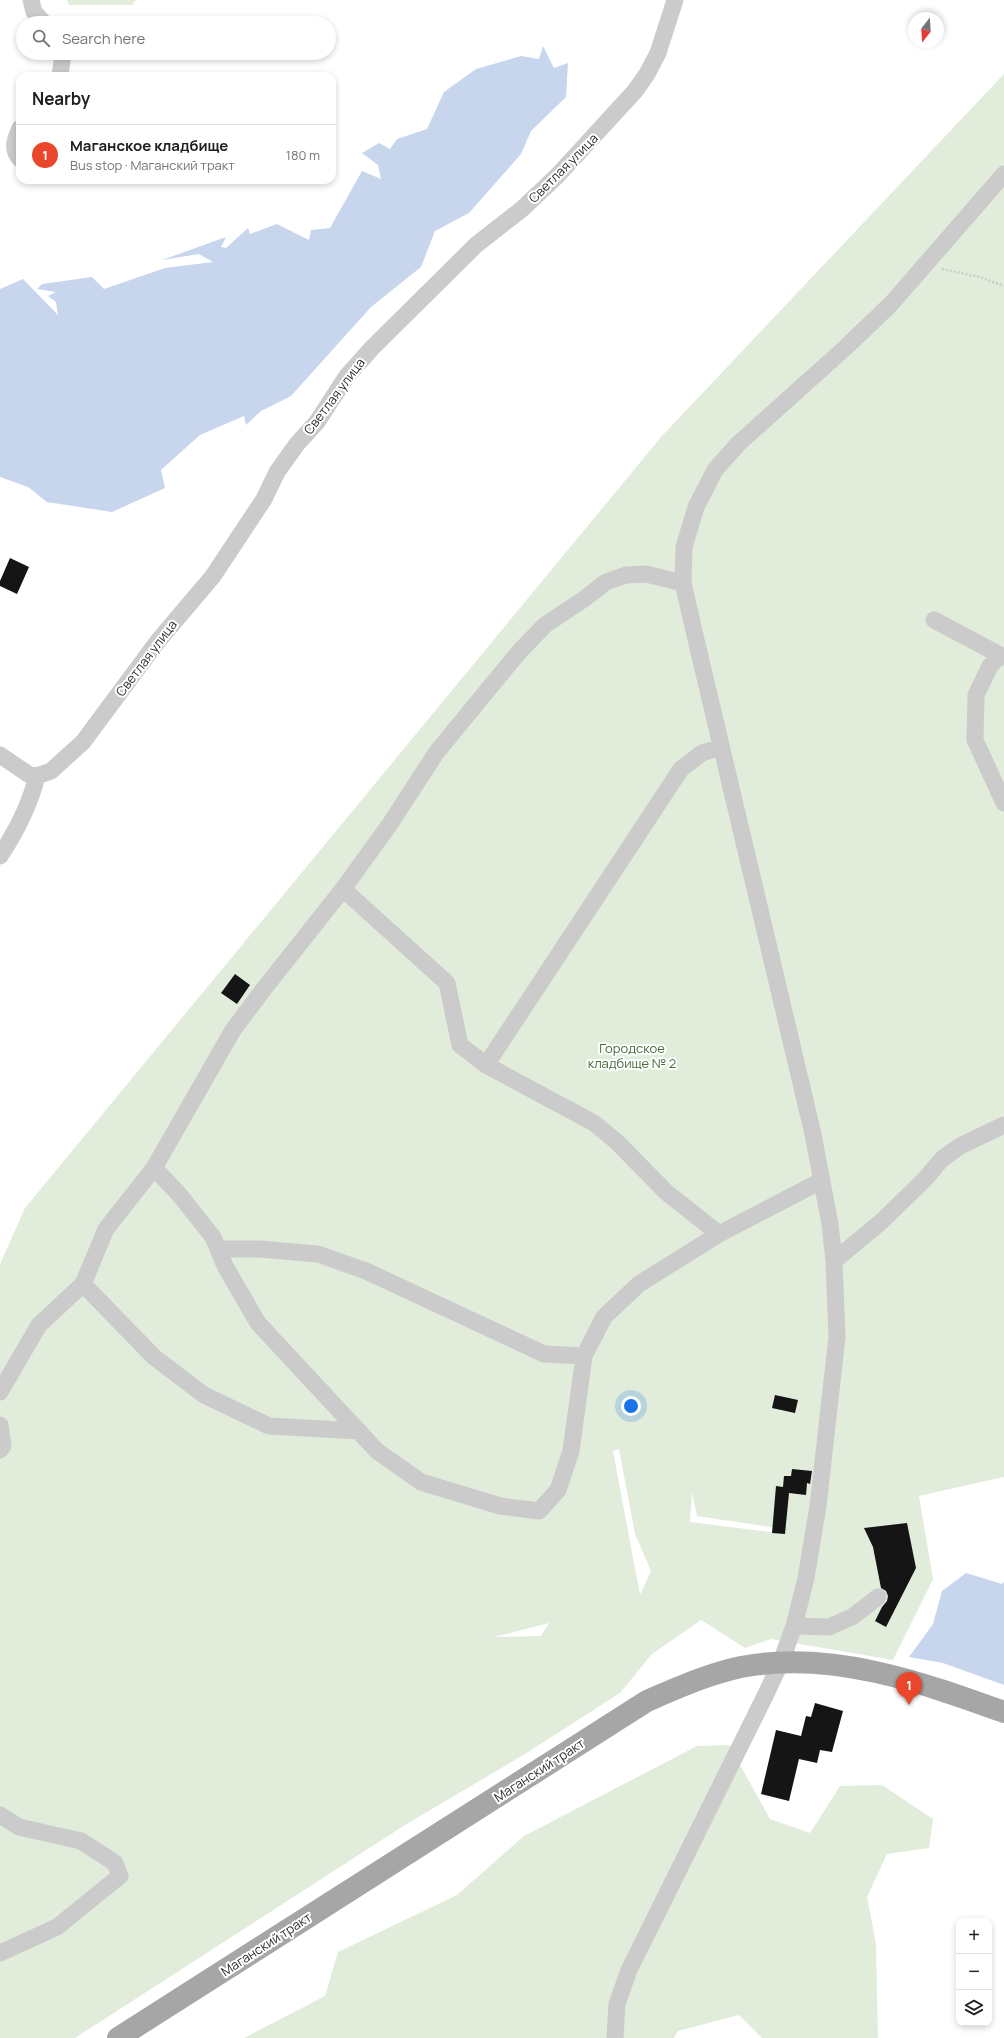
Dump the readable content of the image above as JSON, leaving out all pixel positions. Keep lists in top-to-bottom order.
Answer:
{
  "streets": {
    "main road": ["Маганский тракт"],
    "street": ["Светлая улица"]
  },
  "parks": ["Городское кладбище № 2"],
  "north": "bottom",
  "page": {
    "search": "Search here",
    "heading": "Nearby",
    "list": [
      {
        "mark": "1",
        "name": "Маганское кладбище",
        "note": "Bus stop · Маганский тракт",
        "value": "180 m"
      }
    ],
    "pins": "1",
    "map_buttons": ["+", "−"]
  }
}
